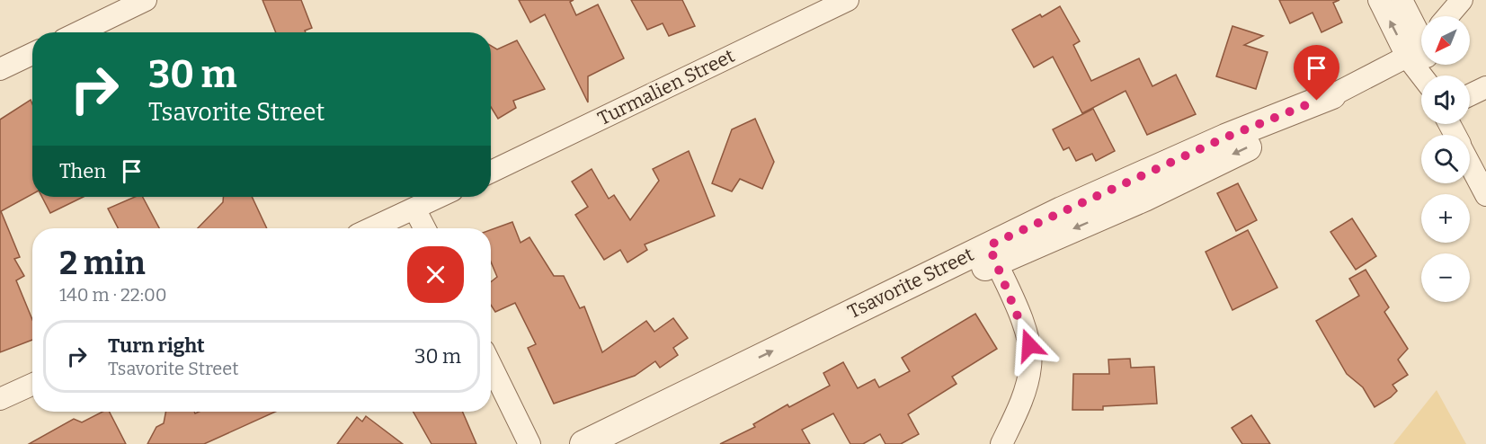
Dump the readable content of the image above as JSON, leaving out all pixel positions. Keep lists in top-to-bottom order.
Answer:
{
  "streets": {
    "street": ["Turmalien Street", "Tsavorite Street"]
  },
  "north": "bottom left",
  "page": {
    "map_buttons": ["+", "−"],
    "turn": ["30 m", "Tsavorite Street"],
    "then": "Then",
    "heading": ["2 min", "140 m · 22:00"],
    "list": [
      {
        "name": "Turn right",
        "note": "Tsavorite Street",
        "value": "30 m"
      }
    ]
  }
}
